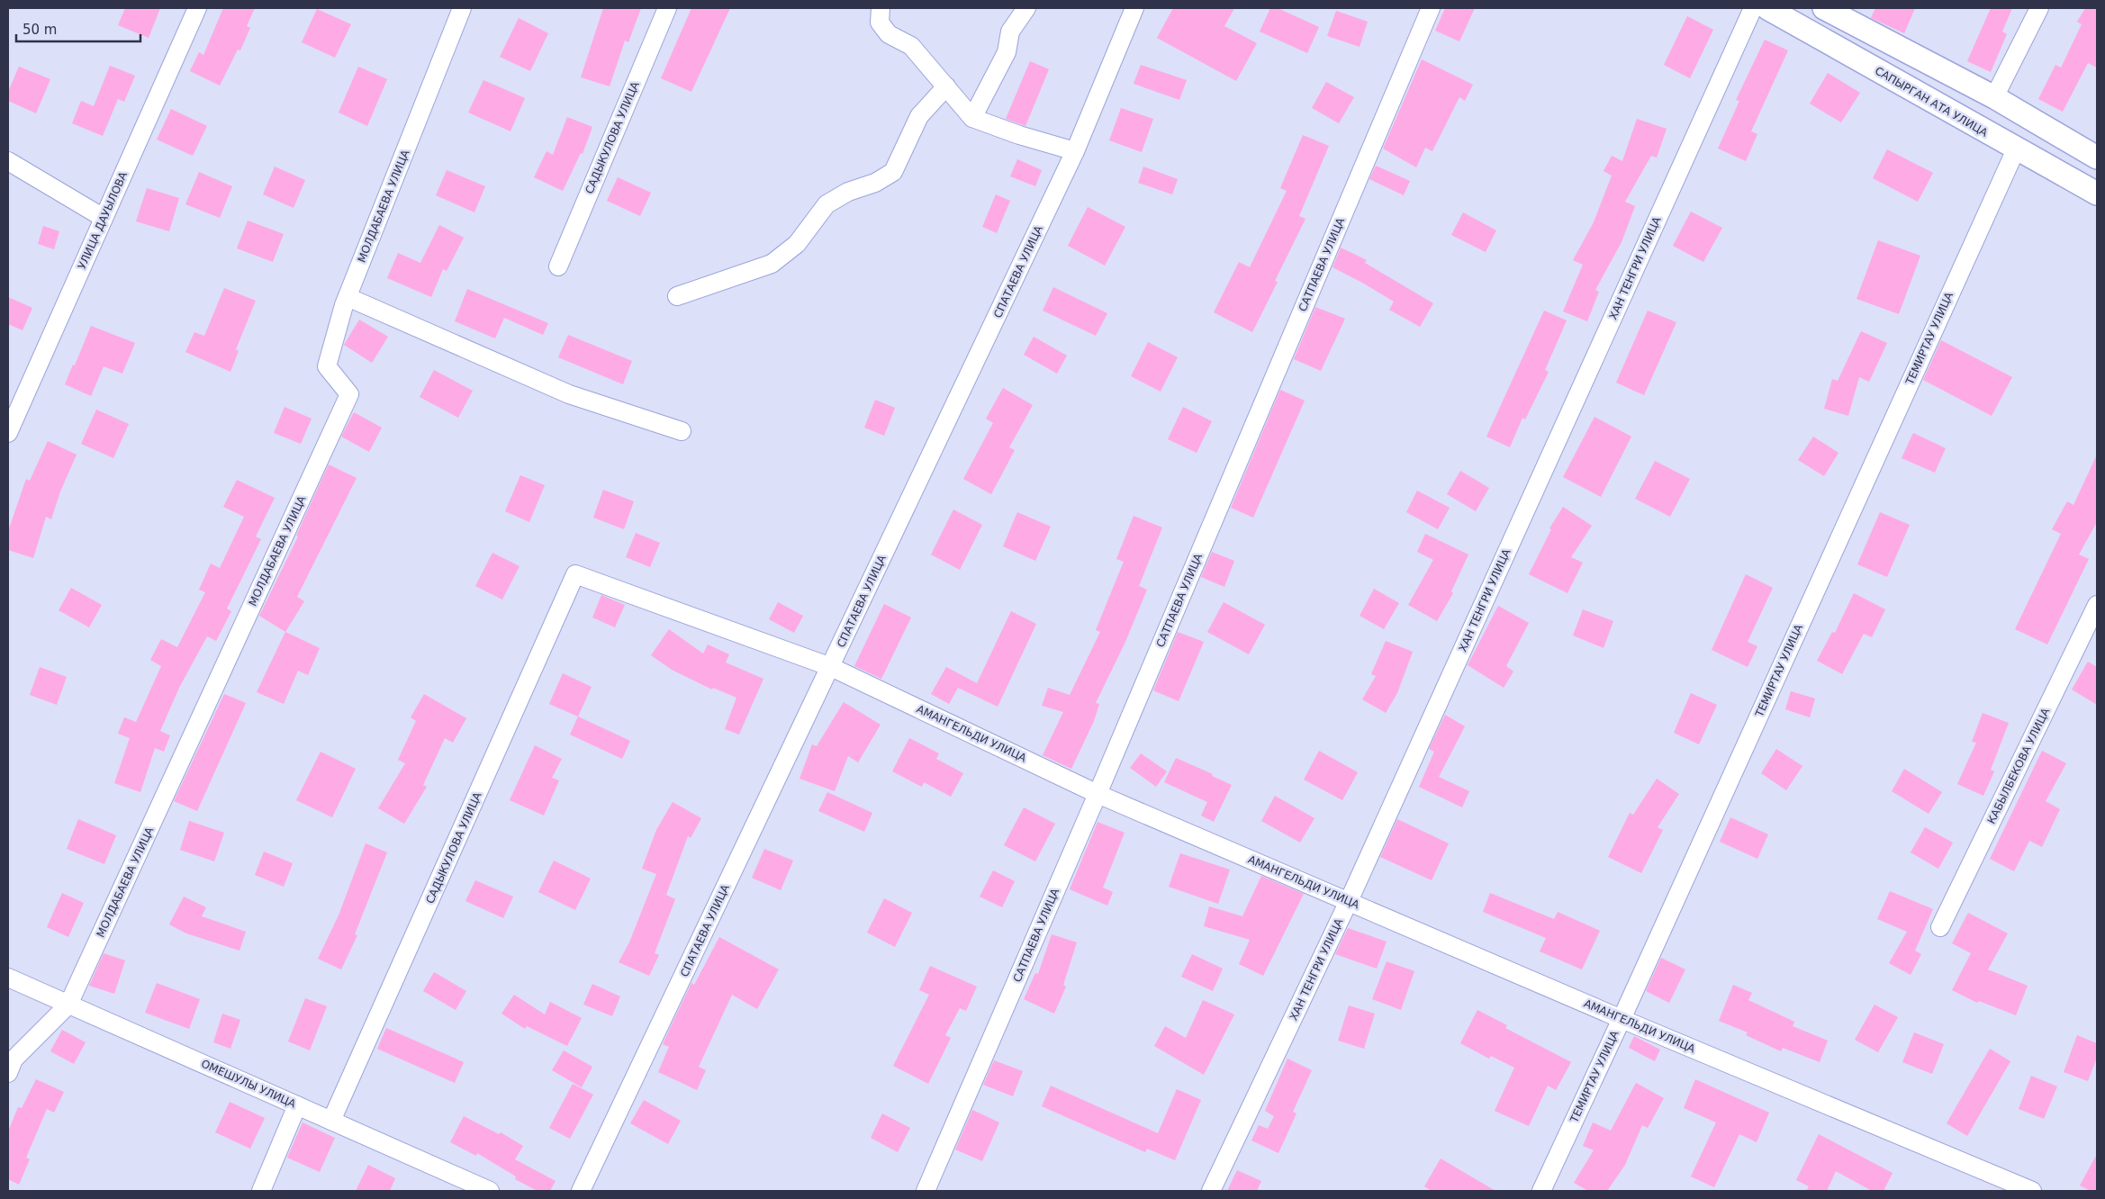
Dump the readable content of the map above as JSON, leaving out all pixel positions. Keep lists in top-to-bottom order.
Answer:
{
  "streets": {
    "main road": ["САПЫРГАН АТА УЛИЦА"],
    "street": [
      "САДЫКУЛОВА УЛИЦА",
      "МОЛДАБАЕВА УЛИЦА",
      "УЛИЦА ДАУЫЛОВА",
      "САТПАЕВА УЛИЦА",
      "ХАН ТЕНГРИ УЛИЦА",
      "СПАТАЕВА УЛИЦА",
      "ТЕМИРТАУ УЛИЦА",
      "АМАНГЕЛЬДИ УЛИЦА",
      "КАБЫЛБЕКОВА УЛИЦА",
      "ОМЕШУЛЫ УЛИЦА"
    ]
  },
  "crossings": [
    ["САПЫРГАН АТА УЛИЦА", "ТЕМИРТАУ УЛИЦА"],
    ["САДЫКУЛОВА УЛИЦА", "АМАНГЕЛЬДИ УЛИЦА"],
    ["САДЫКУЛОВА УЛИЦА", "ОМЕШУЛЫ УЛИЦА"],
    ["МОЛДАБАЕВА УЛИЦА", "ОМЕШУЛЫ УЛИЦА"],
    ["САТПАЕВА УЛИЦА", "АМАНГЕЛЬДИ УЛИЦА"],
    ["ХАН ТЕНГРИ УЛИЦА", "АМАНГЕЛЬДИ УЛИЦА"],
    ["СПАТАЕВА УЛИЦА", "АМАНГЕЛЬДИ УЛИЦА"],
    ["ТЕМИРТАУ УЛИЦА", "АМАНГЕЛЬДИ УЛИЦА"]
  ],
  "scale_bar": "50 m"
}
